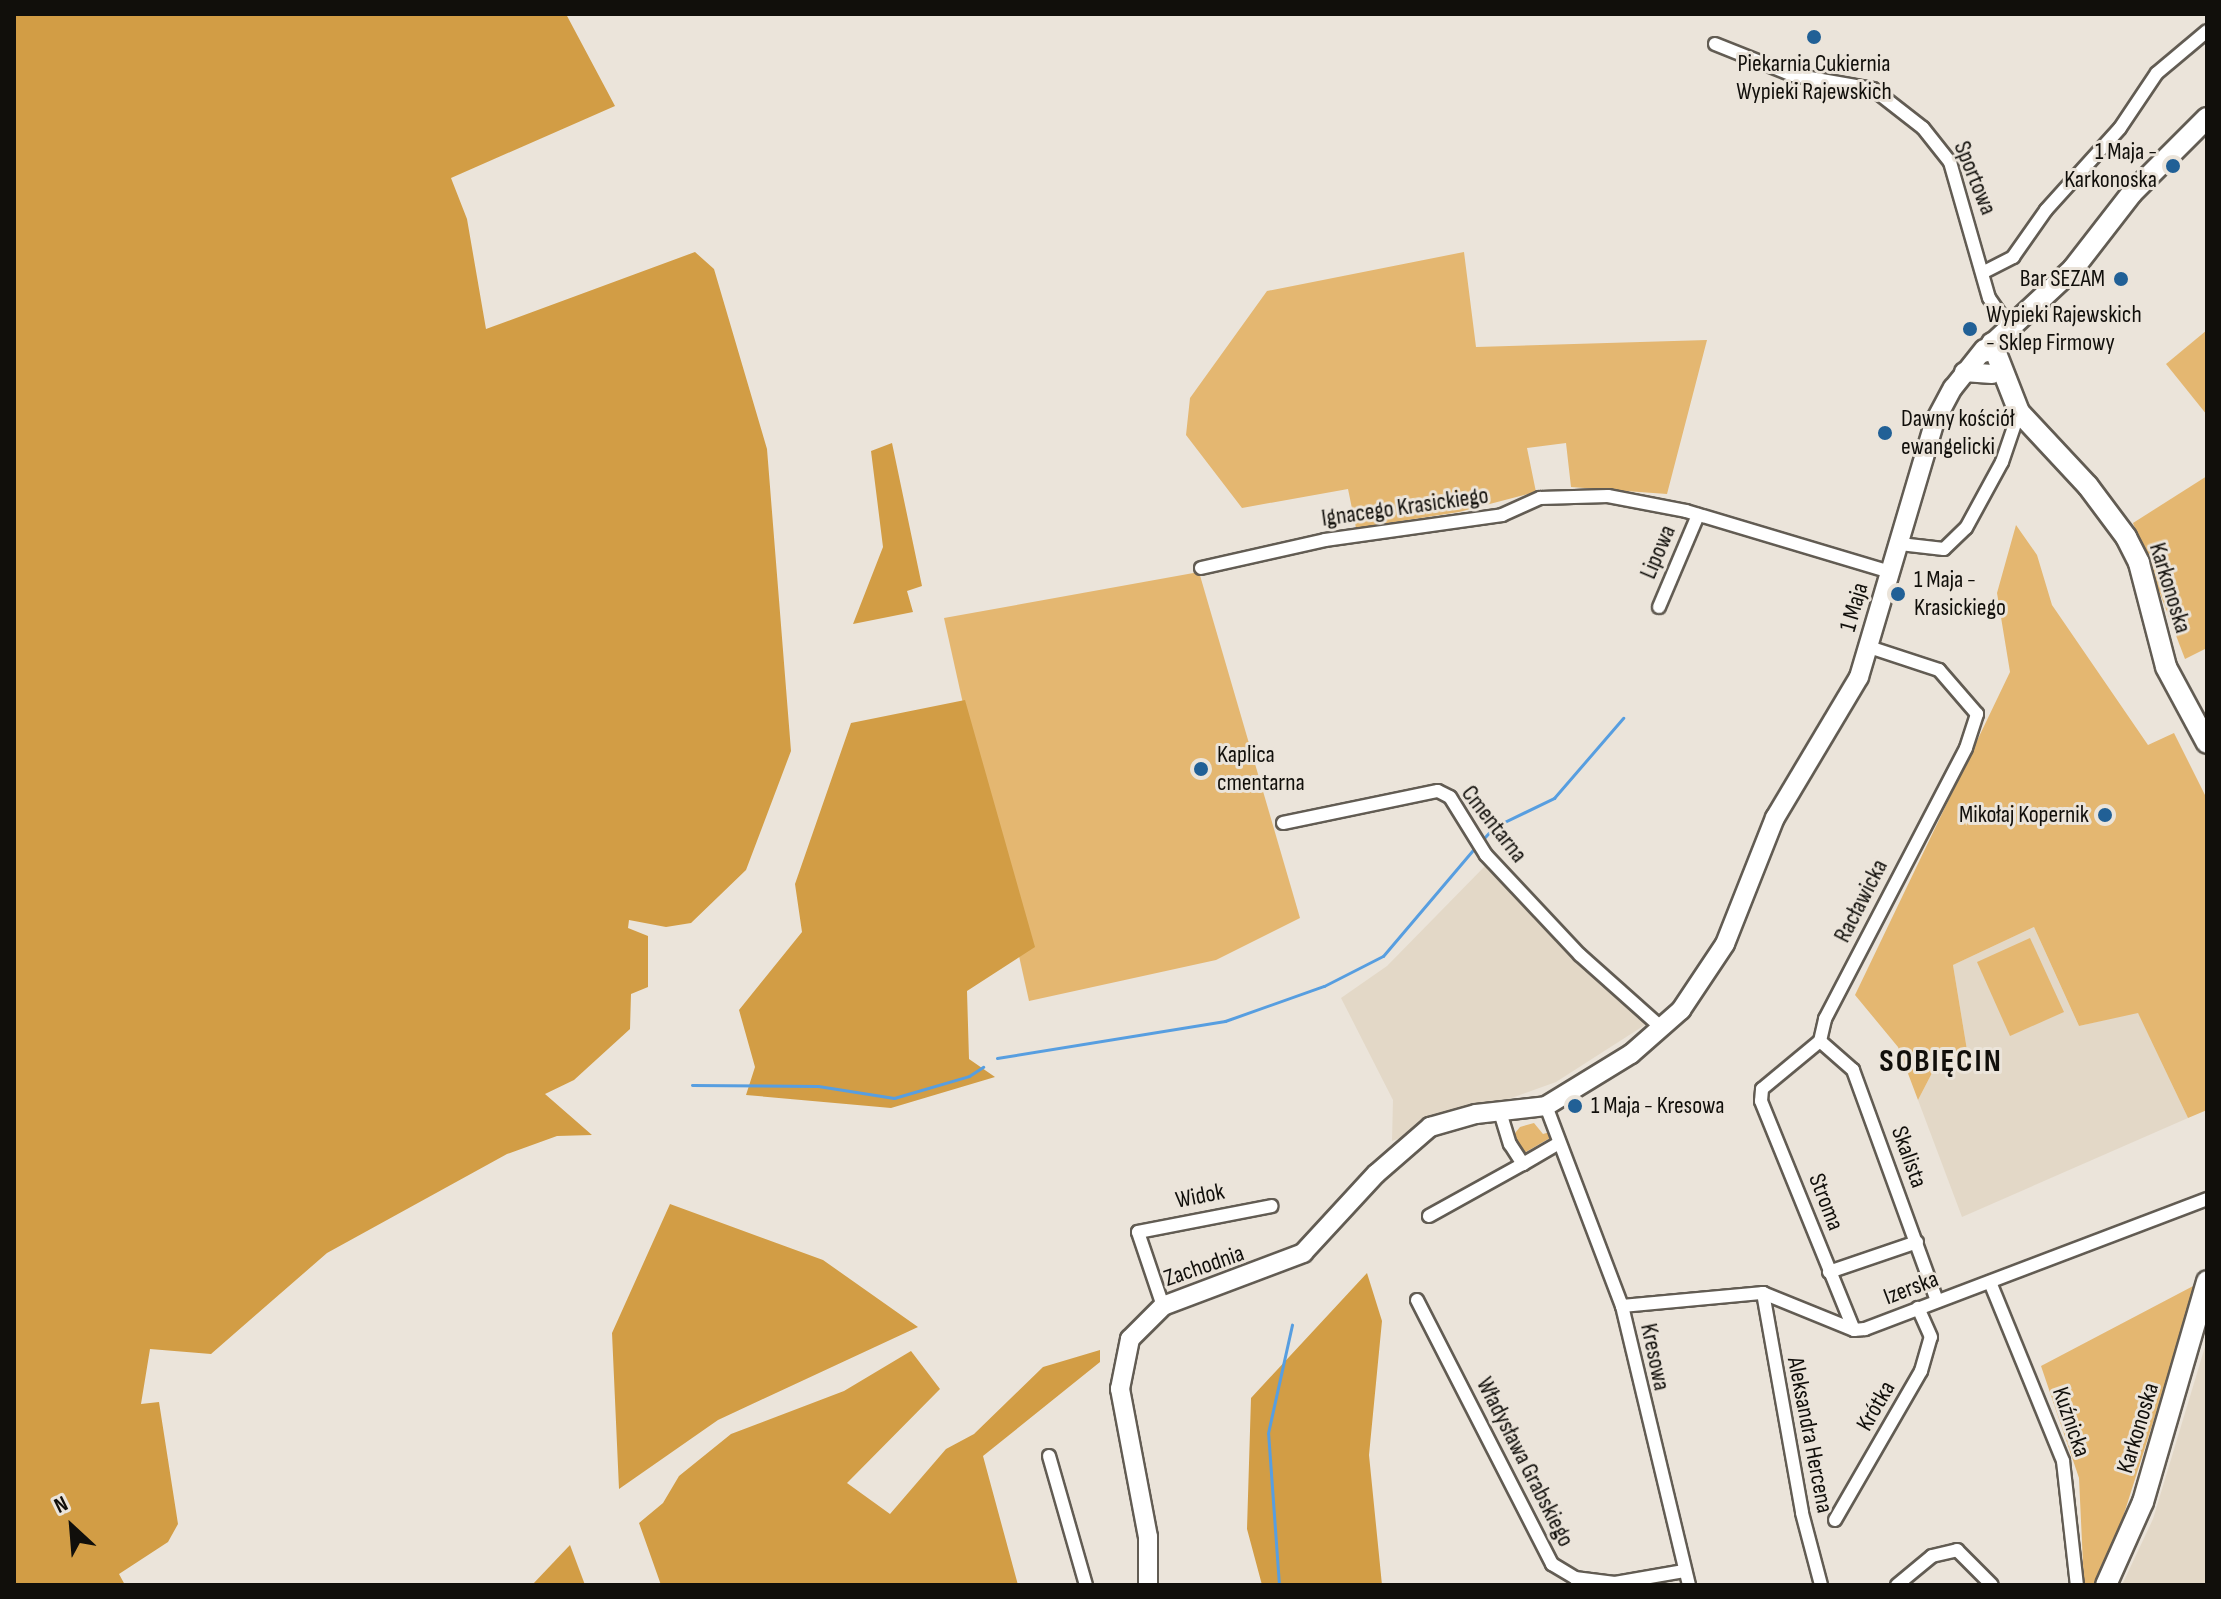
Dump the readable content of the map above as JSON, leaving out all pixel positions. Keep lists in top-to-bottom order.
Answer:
{
  "streets": {
    "main road": ["Karkonoska", "1 Maja"],
    "street": [
      "Sportowa",
      "Ignacego Krasickiego",
      "Lipowa",
      "Cmentarna",
      "Racławicka",
      "Skalista",
      "Widok",
      "Stroma",
      "Zachodnia",
      "Izerska",
      "Kresowa",
      "Krótka",
      "Kuźnicka",
      "Aleksandra Hercena",
      "Władysława Grabskiego"
    ]
  },
  "crossings": [
    ["Sportowa", "1 Maja"],
    ["Ignacego Krasickiego", "Lipowa"],
    ["Ignacego Krasickiego", "1 Maja"],
    ["Karkonoska", "1 Maja"],
    ["1 Maja", "Cmentarna"],
    ["1 Maja", "Racławicka"],
    ["1 Maja", "Zachodnia"],
    ["1 Maja", "Kresowa"],
    ["Racławicka", "Skalista"],
    ["Racławicka", "Stroma"],
    ["Skalista", "Stroma"],
    ["Skalista", "Izerska"],
    ["Widok", "Zachodnia"],
    ["Stroma", "Izerska"],
    ["Zachodnia", "Kresowa"],
    ["Izerska", "Krótka"],
    ["Izerska", "Kuźnicka"],
    ["Kresowa", "Władysława Grabskiego"]
  ],
  "districts": ["SOBIĘCIN"],
  "places": [
    "Piekarnia Cukiernia Wypieki Rajewskich",
    "1 Maja - Karkonoska",
    "Bar SEZAM",
    "Wypieki Rajewskich - Sklep Firmowy",
    "Dawny kościół ewangelicki",
    "1 Maja - Krasickiego",
    "Kaplica cmentarna",
    "Mikołaj Kopernik",
    "1 Maja - Kresowa"
  ],
  "north": "top left"
}
